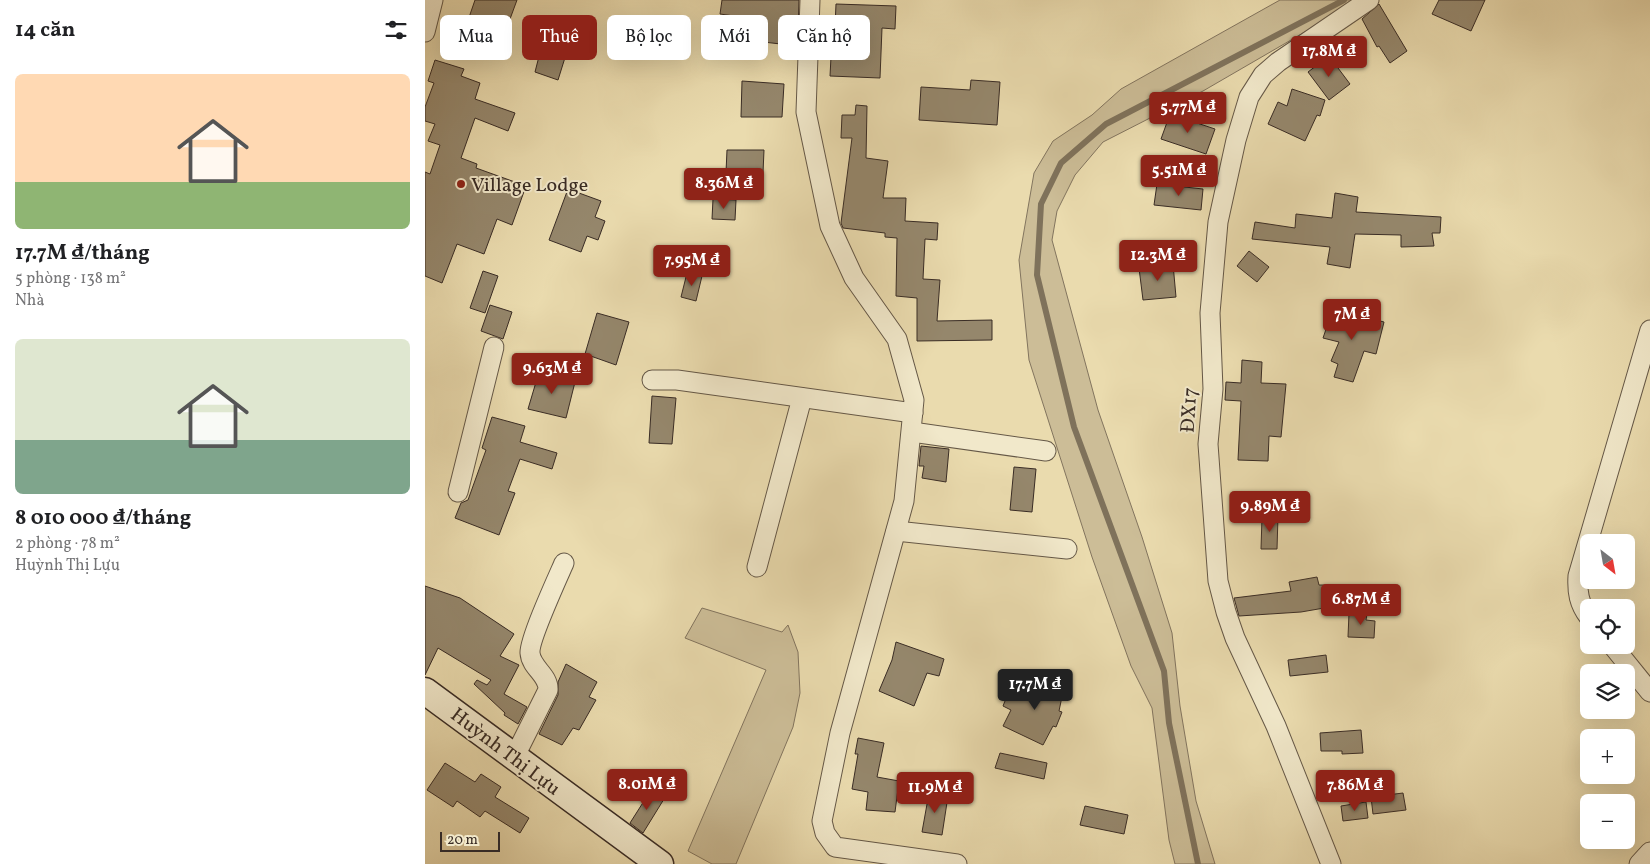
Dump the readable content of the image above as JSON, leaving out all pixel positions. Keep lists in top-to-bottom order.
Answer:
{
  "streets": {
    "street": ["ĐX17", "Huỳnh Thị Lựu"]
  },
  "places": ["Village Lodge"],
  "scale_bar": "20 m",
  "north": "bottom right",
  "page": {
    "heading": "14 căn",
    "chip": [
      "Mua",
      "Thuê",
      "Bộ lọc",
      "Mới",
      "Căn hộ"
    ],
    "price": [
      "17.8M ₫",
      "5.77M ₫",
      "5.51M ₫",
      "8.36M ₫",
      "12.3M ₫",
      "7.95M ₫",
      "7M ₫",
      "9.63M ₫",
      "9.89M ₫",
      "6.87M ₫",
      "17.7M ₫",
      "8.01M ₫",
      "7.86M ₫",
      "11.9M ₫"
    ],
    "list": [
      {
        "name": "17.7M ₫/tháng",
        "note": "5 phòng · 138 m² · Nhà"
      },
      {
        "name": "8 010 000 ₫/tháng",
        "note": "2 phòng · 78 m² · Huỳnh Thị Lựu"
      }
    ],
    "map_buttons": ["+", "−"],
    "scale": "20 m"
  }
}
